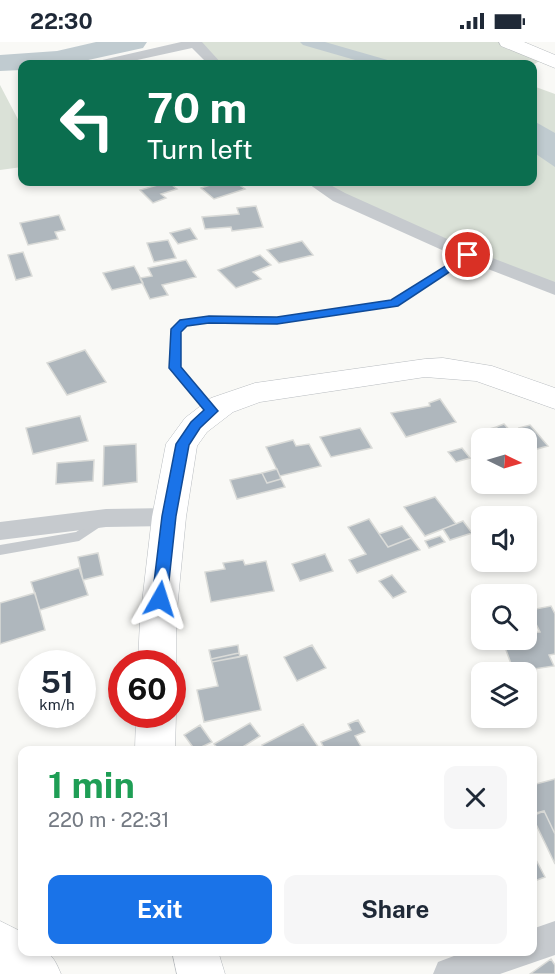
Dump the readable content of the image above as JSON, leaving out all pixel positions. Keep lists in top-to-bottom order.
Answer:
{
  "north": "right",
  "page": {
    "status": "22:30",
    "turn": ["70 m", "Turn left"],
    "speed": "51 km/h",
    "limit": "60",
    "heading": ["1 min", "220 m · 22:31"],
    "buttons": ["Exit", "Share"]
  }
}
